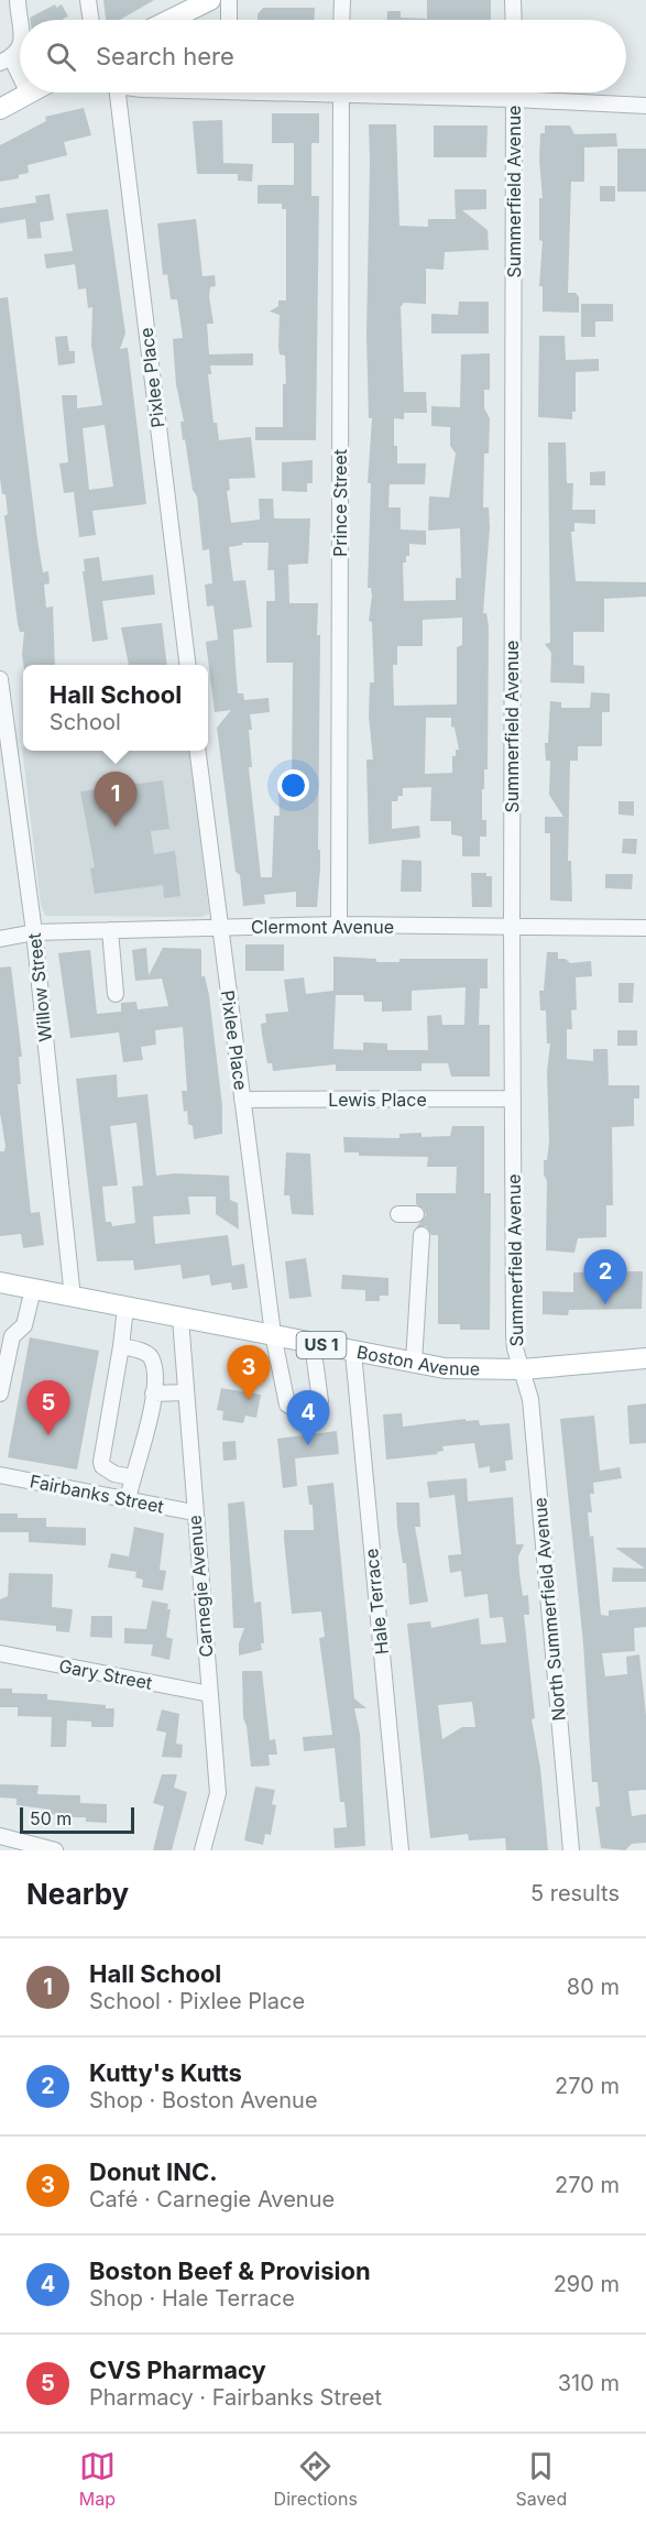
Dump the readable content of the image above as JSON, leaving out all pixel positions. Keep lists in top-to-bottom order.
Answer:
{
  "streets": {
    "main road": ["US 1", "Boston Avenue"],
    "street": [
      "Summerfield Avenue",
      "Pixlee Place",
      "Prince Street",
      "Clermont Avenue",
      "Willow Street",
      "Lewis Place",
      "Fairbanks Street",
      "Carnegie Avenue",
      "Hale Terrace",
      "North Summerfield Avenue",
      "Gary Street"
    ]
  },
  "crossings": [
    ["Summerfield Avenue", "Clermont Avenue"],
    ["Summerfield Avenue", "Lewis Place"],
    ["Summerfield Avenue", "Boston Avenue"],
    ["Summerfield Avenue", "North Summerfield Avenue"],
    ["Pixlee Place", "Clermont Avenue"],
    ["Pixlee Place", "Lewis Place"],
    ["Pixlee Place", "Boston Avenue"],
    ["Prince Street", "Clermont Avenue"],
    ["Clermont Avenue", "Willow Street"],
    ["Willow Street", "Boston Avenue"],
    ["Boston Avenue", "Carnegie Avenue"],
    ["Boston Avenue", "Hale Terrace"],
    ["Boston Avenue", "North Summerfield Avenue"],
    ["Fairbanks Street", "Carnegie Avenue"],
    ["Carnegie Avenue", "Gary Street"]
  ],
  "scale_bar": "50 m",
  "page": {
    "search": "Search here",
    "popup": ["Hall School", "School"],
    "pins": [
      "1",
      "2",
      "3",
      "5",
      "4"
    ],
    "scale": "50 m",
    "heading": ["Nearby", "5 results"],
    "list": [
      {
        "mark": "1",
        "name": "Hall School",
        "note": "School · Pixlee Place",
        "value": "80 m"
      },
      {
        "mark": "2",
        "name": "Kutty's Kutts",
        "note": "Shop · Boston Avenue",
        "value": "270 m"
      },
      {
        "mark": "3",
        "name": "Donut INC.",
        "note": "Café · Carnegie Avenue",
        "value": "270 m"
      },
      {
        "mark": "4",
        "name": "Boston Beef & Provision",
        "note": "Shop · Hale Terrace",
        "value": "290 m"
      },
      {
        "mark": "5",
        "name": "CVS Pharmacy",
        "note": "Pharmacy · Fairbanks Street",
        "value": "310 m"
      }
    ],
    "nav": ["Map", "Directions", "Saved"]
  }
}
